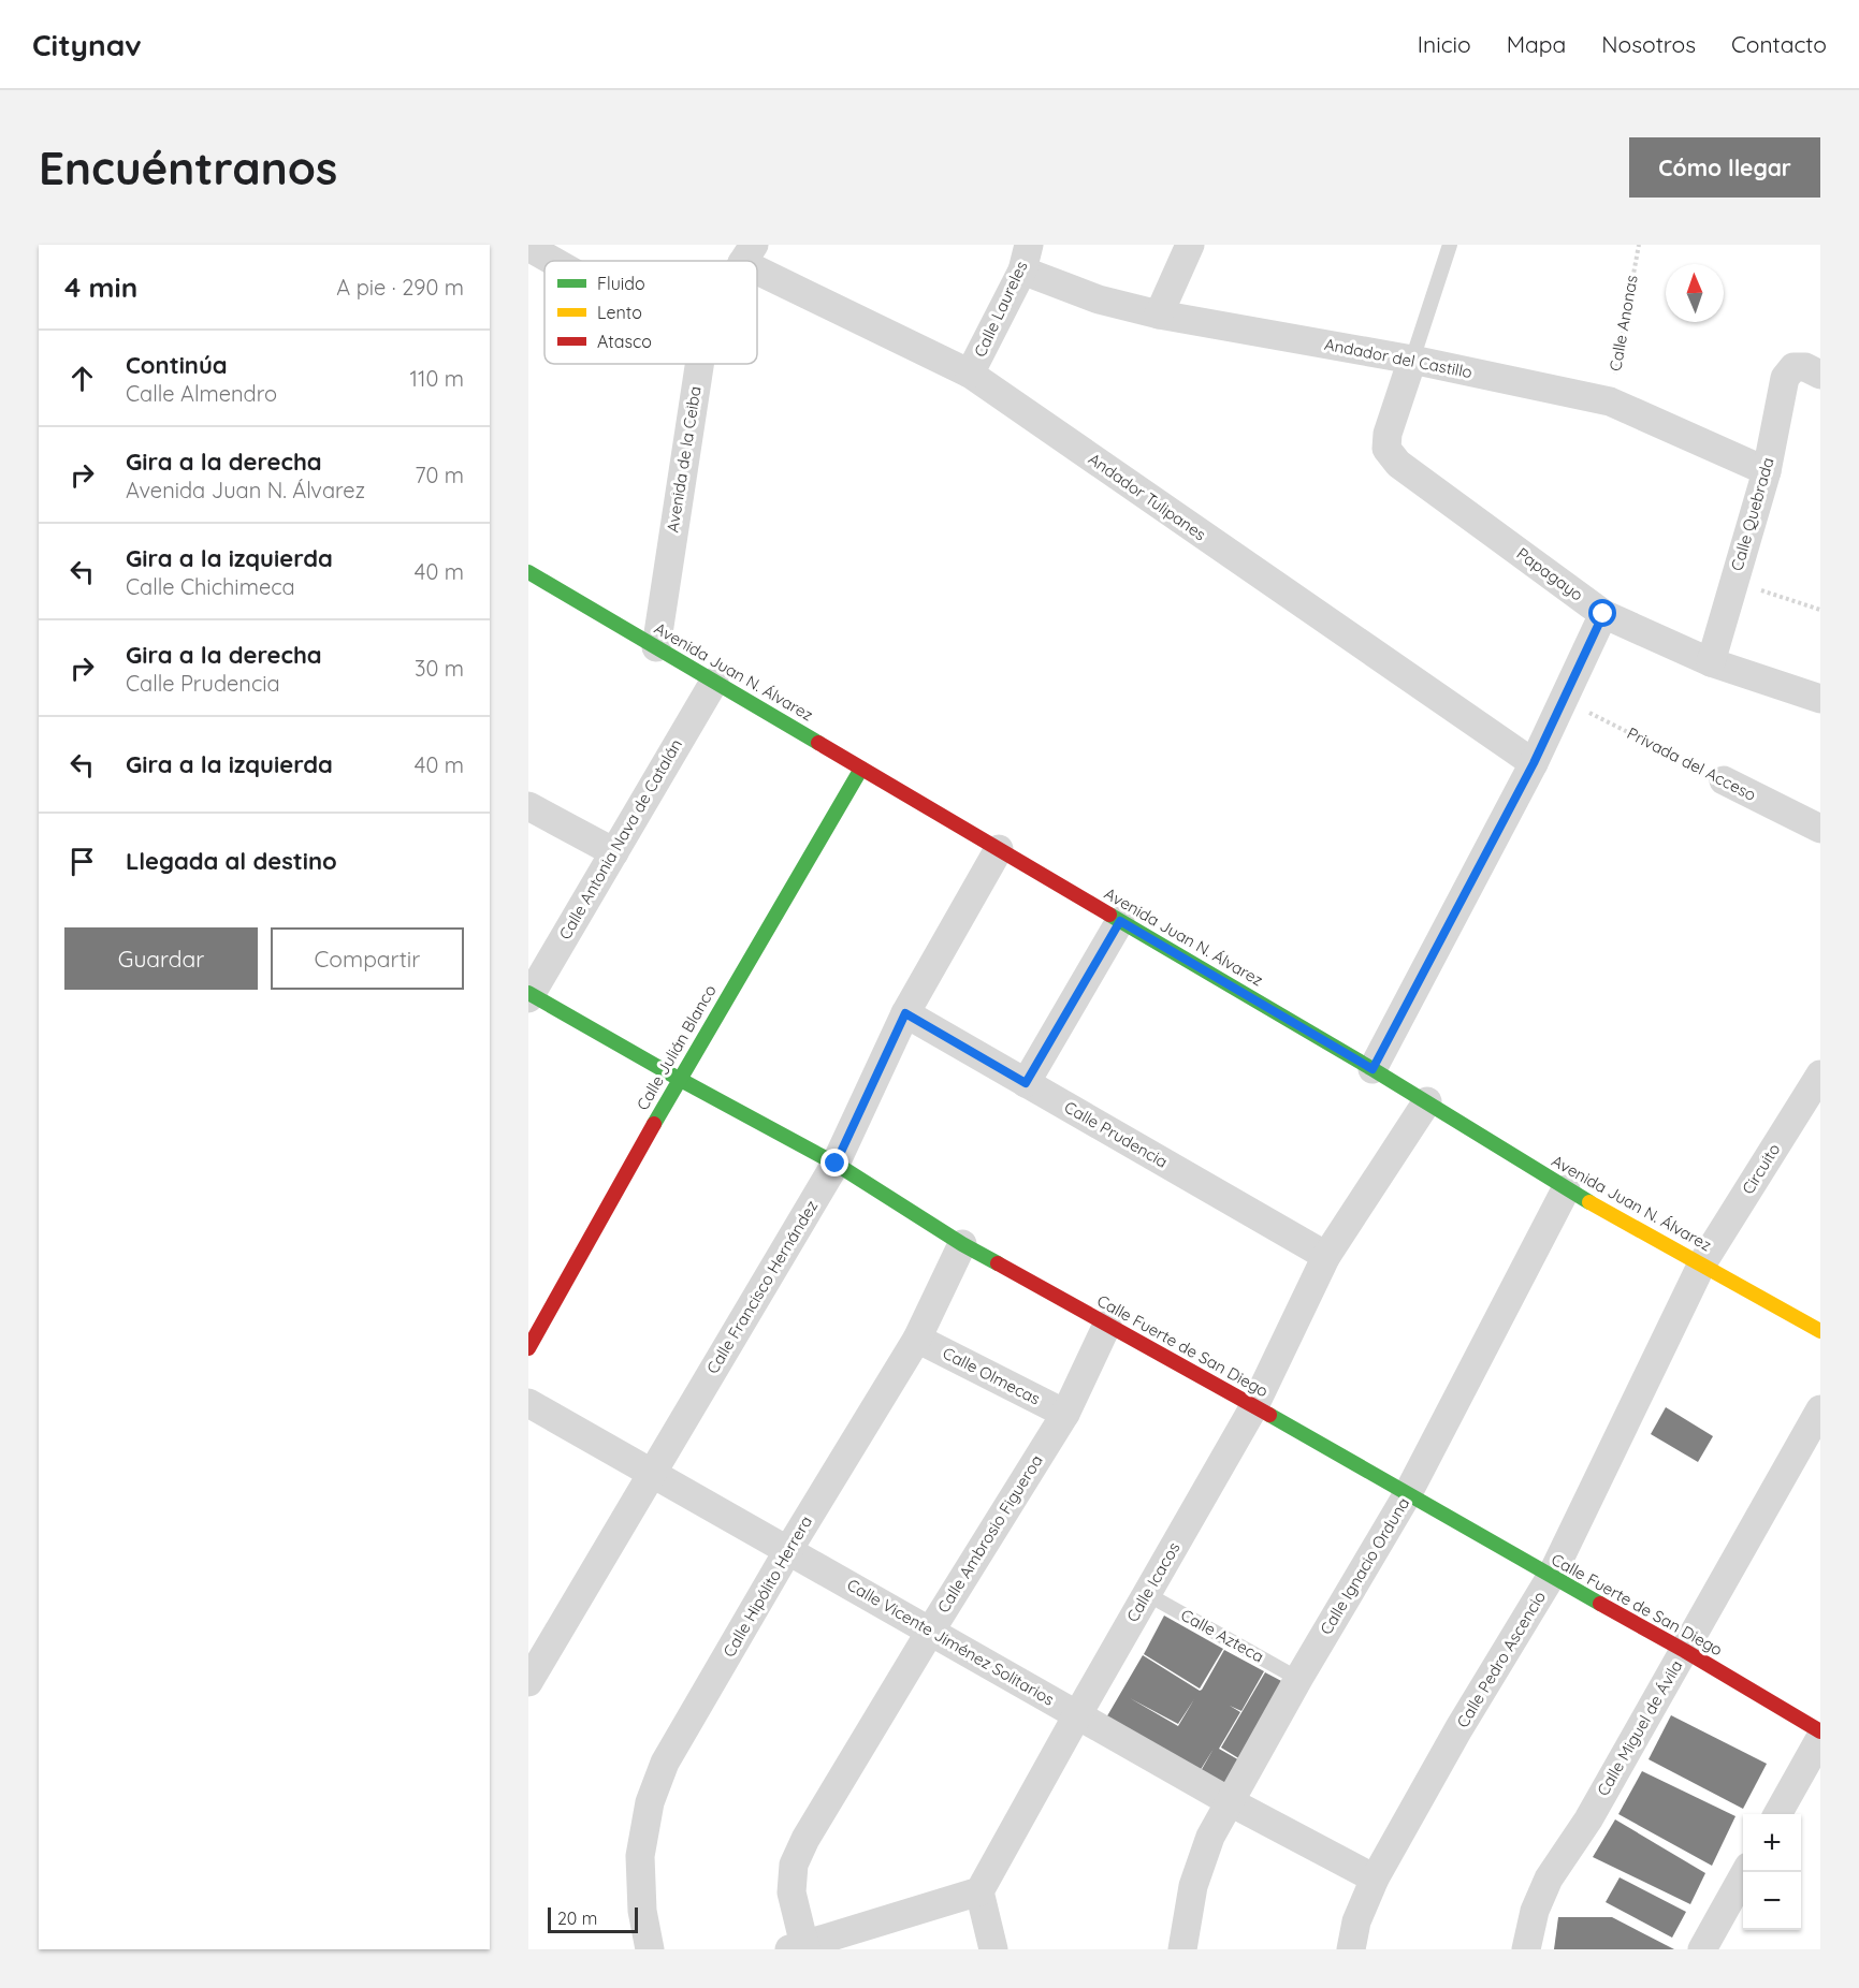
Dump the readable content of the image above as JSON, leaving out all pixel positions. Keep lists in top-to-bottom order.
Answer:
{
  "streets": {
    "main road": ["Avenida Juan N. Álvarez", "Calle Julián Blanco", "Calle Fuerte de San Diego"],
    "street": [
      "Calle Laureles",
      "Andador del Castillo",
      "Avenida de la Ceiba",
      "Andador Tulipanes",
      "Calle Quebrada",
      "Papagayo",
      "Privada del Acceso",
      "Calle Antonia Nava de Catalán",
      "Calle Prudencia",
      "Circuito",
      "Calle Francisco Hernández",
      "Calle Olmecas",
      "Calle Ambrosio Figueroa",
      "Calle Ignacio Orduna",
      "Calle Icacos",
      "Calle Hipólito Herrera",
      "Calle Vicente Jiménez Solitarios",
      "Calle Pedro Ascencio",
      "Calle Miguel de Ávila"
    ],
    "lane": ["Calle Azteca"],
    "path": ["Calle Anonas"]
  },
  "crossings": [
    ["Calle Laureles", "Andador del Castillo"],
    ["Calle Laureles", "Andador Tulipanes"],
    ["Calle Anonas", "Andador del Castillo"],
    ["Andador del Castillo", "Calle Quebrada"],
    ["Andador del Castillo", "Papagayo"],
    ["Avenida de la Ceiba", "Avenida Juan N. Álvarez"],
    ["Calle Quebrada", "Papagayo"],
    ["Avenida Juan N. Álvarez", "Calle Antonia Nava de Catalán"],
    ["Avenida Juan N. Álvarez", "Calle Julián Blanco"],
    ["Avenida Juan N. Álvarez", "Circuito"],
    ["Avenida Juan N. Álvarez", "Calle Francisco Hernández"],
    ["Avenida Juan N. Álvarez", "Calle Ignacio Orduna"],
    ["Avenida Juan N. Álvarez", "Calle Icacos"],
    ["Avenida Juan N. Álvarez", "Calle Pedro Ascencio"],
    ["Calle Antonia Nava de Catalán", "Calle Fuerte de San Diego"],
    ["Calle Julián Blanco", "Calle Fuerte de San Diego"],
    ["Calle Prudencia", "Calle Francisco Hernández"],
    ["Calle Prudencia", "Calle Icacos"],
    ["Circuito", "Calle Pedro Ascencio"],
    ["Calle Francisco Hernández", "Calle Fuerte de San Diego"],
    ["Calle Francisco Hernández", "Calle Vicente Jiménez Solitarios"],
    ["Calle Fuerte de San Diego", "Calle Ambrosio Figueroa"],
    ["Calle Fuerte de San Diego", "Calle Ignacio Orduna"],
    ["Calle Fuerte de San Diego", "Calle Icacos"],
    ["Calle Fuerte de San Diego", "Calle Hipólito Herrera"],
    ["Calle Fuerte de San Diego", "Calle Pedro Ascencio"],
    ["Calle Fuerte de San Diego", "Calle Miguel de Ávila"],
    ["Calle Olmecas", "Calle Ambrosio Figueroa"],
    ["Calle Olmecas", "Calle Hipólito Herrera"],
    ["Calle Ambrosio Figueroa", "Calle Vicente Jiménez Solitarios"],
    ["Calle Ignacio Orduna", "Calle Azteca"],
    ["Calle Ignacio Orduna", "Calle Vicente Jiménez Solitarios"],
    ["Calle Icacos", "Calle Azteca"],
    ["Calle Icacos", "Calle Vicente Jiménez Solitarios"],
    ["Calle Hipólito Herrera", "Calle Vicente Jiménez Solitarios"],
    ["Calle Vicente Jiménez Solitarios", "Calle Pedro Ascencio"]
  ],
  "legend": ["Fluido", "Lento", "Atasco"],
  "scale_bar": "20 m",
  "north": "top",
  "page": {
    "header": "Citynav",
    "nav": [
      "Inicio",
      "Mapa",
      "Nosotros",
      "Contacto"
    ],
    "buttons": [
      "Cómo llegar",
      ["Guardar", "Compartir"]
    ],
    "title": "Encuéntranos",
    "heading": ["4 min", "A pie · 290 m"],
    "list": [
      ["Continúa", "Calle Almendro", "110 m"],
      ["Gira a la derecha", "Avenida Juan N. Álvarez", "70 m"],
      ["Gira a la izquierda", "Calle Chichimeca", "40 m"],
      ["Gira a la derecha", "Calle Prudencia", "30 m"],
      ["Gira a la izquierda", "40 m"],
      "Llegada al destino"
    ],
    "map_buttons": ["+", "−"],
    "scale": "20 m"
  }
}
